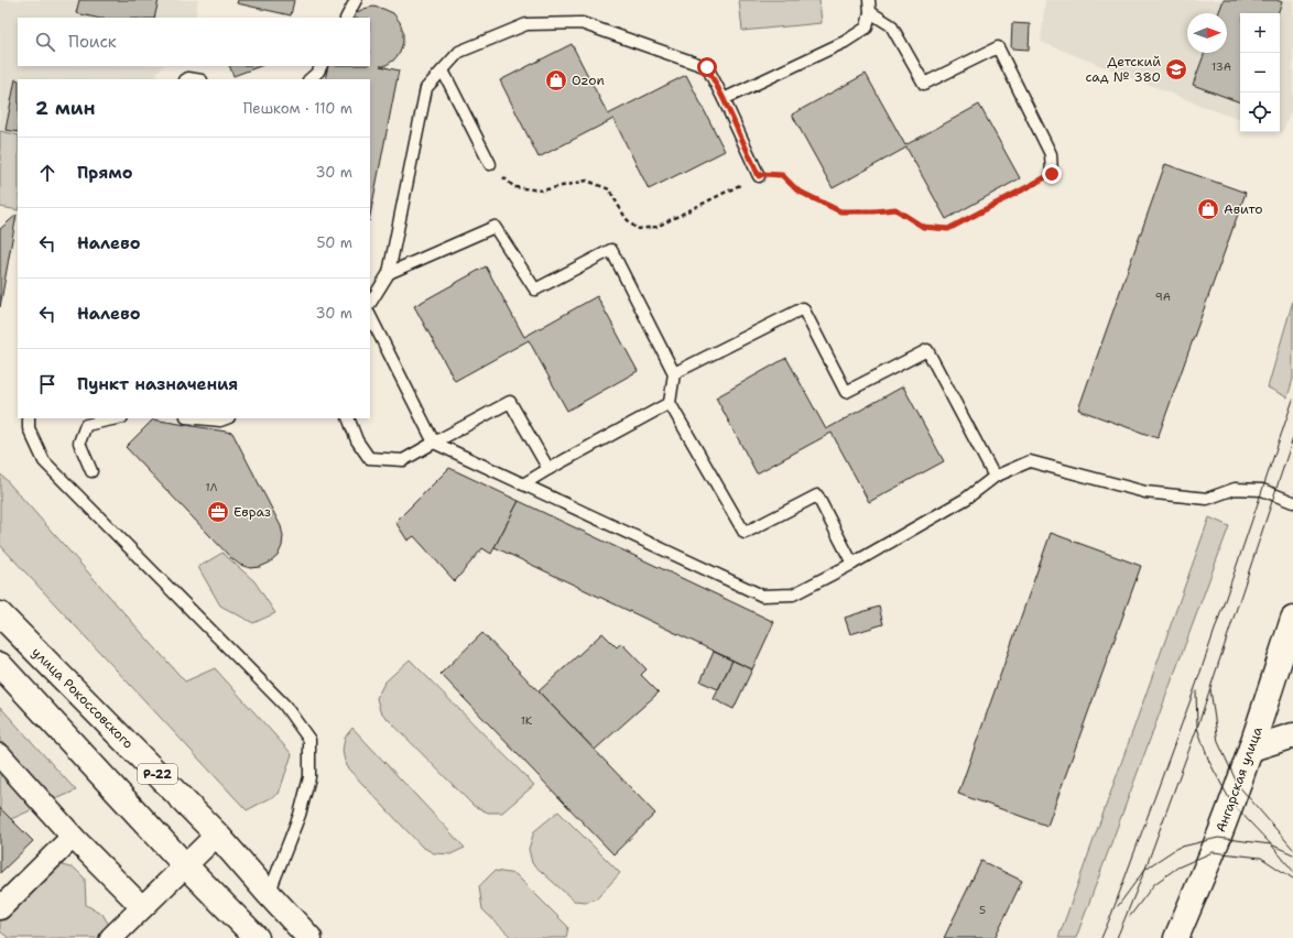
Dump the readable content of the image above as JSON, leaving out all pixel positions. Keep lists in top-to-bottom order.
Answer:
{
  "streets": {
    "main road": ["улица Рокоссовского", "Р-22", "Ангарская улица"]
  },
  "places": {
    "school or university": ["Детский сад № 380"],
    "shop": ["Ozon", "Авито"],
    "office": ["Евраз"]
  },
  "house_numbers": [
    "13А",
    "9А",
    "1Л",
    "1К",
    "5"
  ],
  "north": "right",
  "page": {
    "map_buttons": ["+", "−"],
    "search": "Поиск",
    "heading": ["2 мин", "Пешком · 110 m"],
    "list": [
      ["Прямо", "30 m"],
      ["Налево", "50 m"],
      ["Налево", "30 m"],
      "Пункт назначения"
    ]
  }
}
